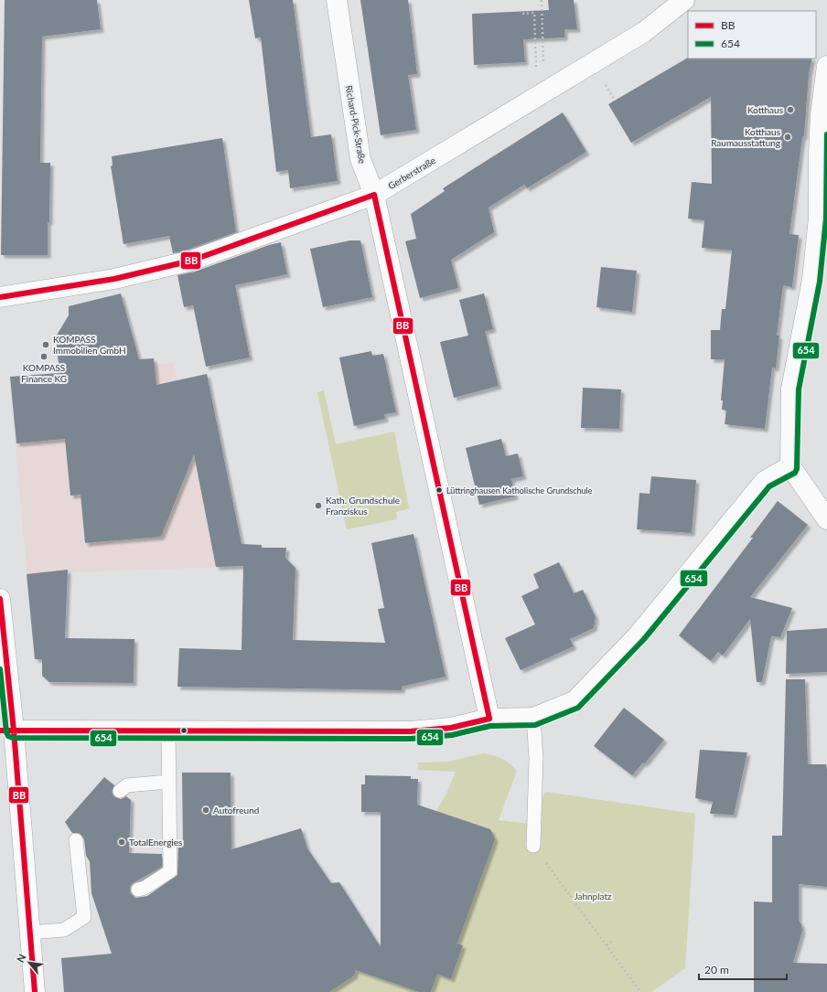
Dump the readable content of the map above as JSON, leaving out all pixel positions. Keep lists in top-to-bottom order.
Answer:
{
  "streets": {
    "street": ["Richard-Pick-Straße", "Gerberstraße"]
  },
  "crossings": [
    ["Richard-Pick-Straße", "Gerberstraße"]
  ],
  "parks": ["Jahnplatz"],
  "places": [
    "Kotthaus",
    "Kotthaus Raumausstattung",
    "KOMPASS Immobilien GmbH",
    "KOMPASS Finance KG",
    "Lüttringhausen Katholische Grundschule",
    "Kath. Grundschule Franziskus",
    "Autofreund",
    "TotalEnergies"
  ],
  "lines": ["transit line 654", "transit line BB"],
  "legend": ["BB", "654"],
  "scale_bar": "20 m",
  "north": "top left"
}
